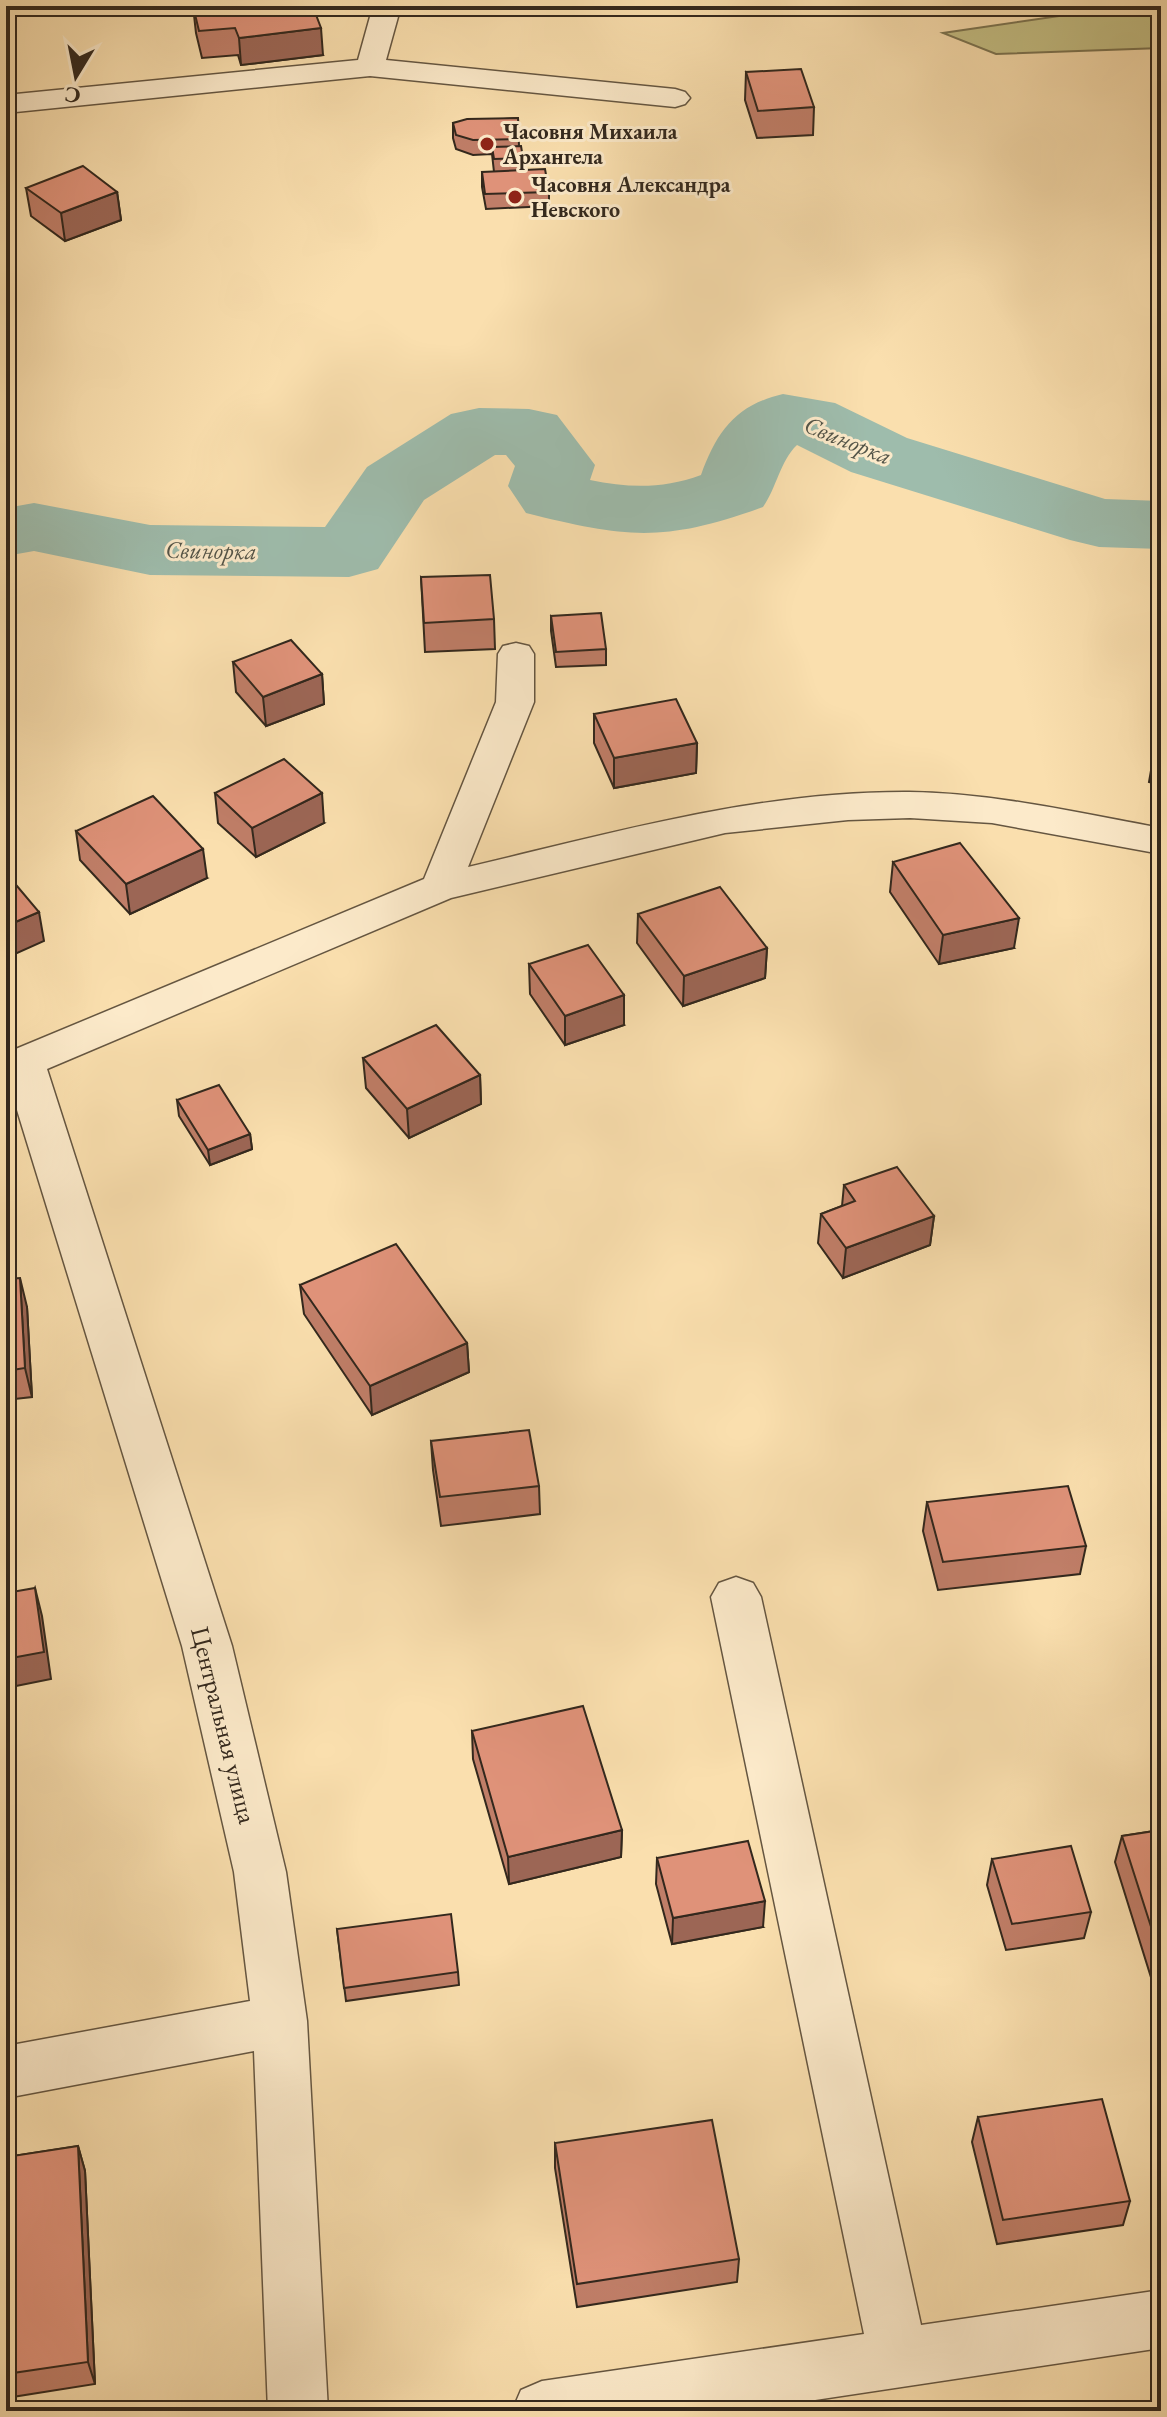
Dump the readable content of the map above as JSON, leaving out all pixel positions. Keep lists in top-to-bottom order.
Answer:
{
  "streets": {
    "street": ["Центральная улица"]
  },
  "water": ["Свинорка"],
  "places": ["Часовня Михаила Архангела", "Часовня Александра Невского"],
  "north": "bottom"
}
